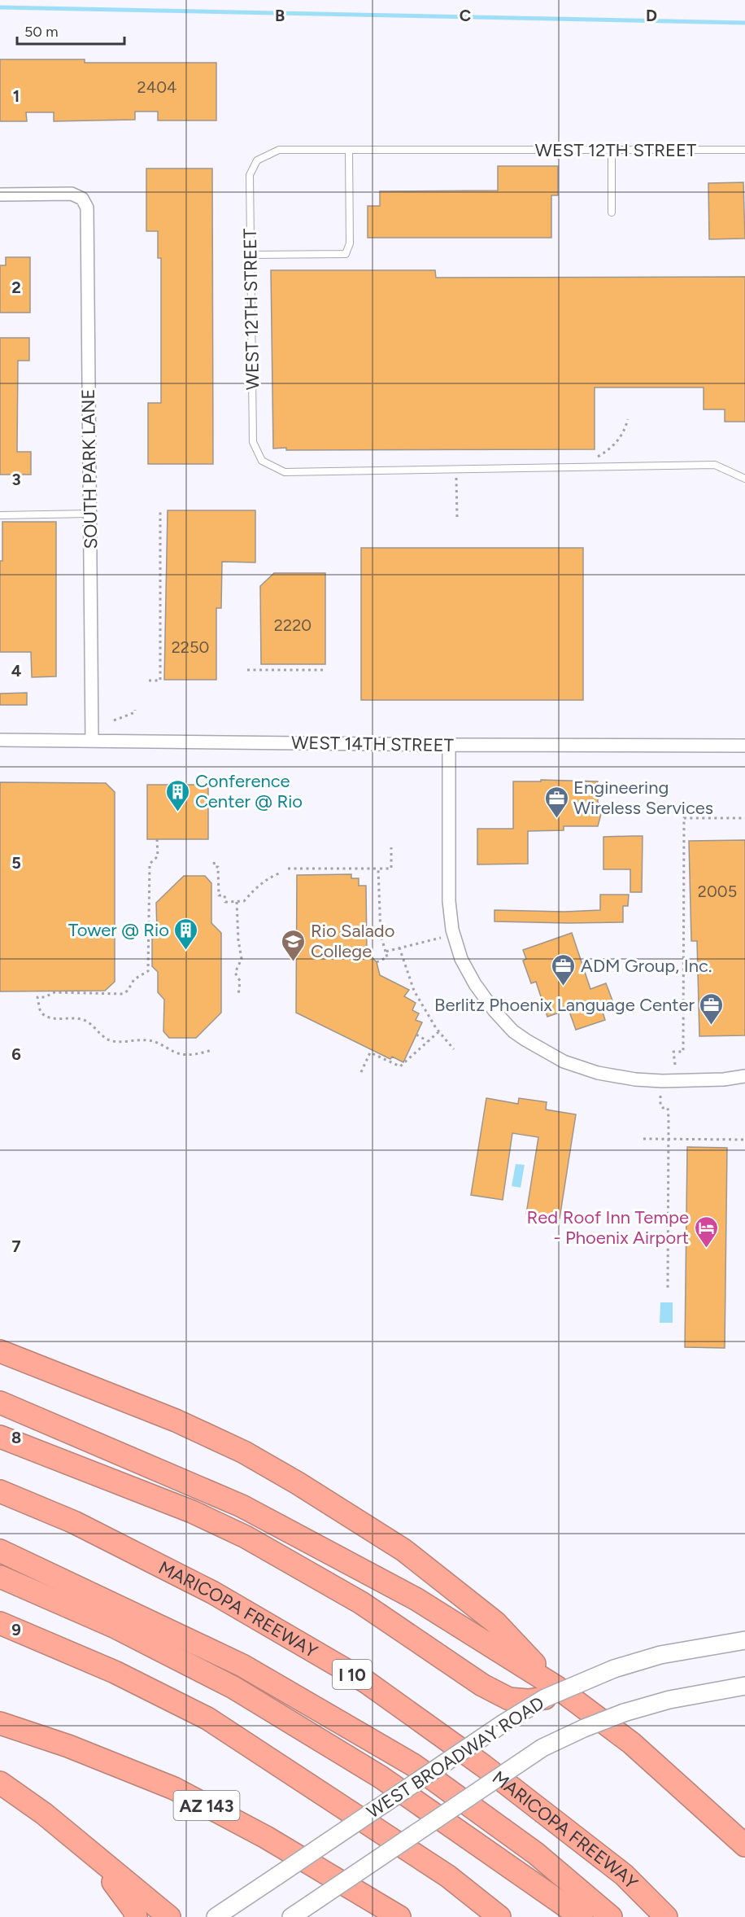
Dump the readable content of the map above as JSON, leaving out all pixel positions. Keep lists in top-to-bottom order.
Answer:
{
  "streets": {
    "highway": ["MARICOPA FREEWAY", "I 10", "AZ 143"],
    "main road": ["WEST BROADWAY ROAD"],
    "street": ["SOUTH PARK LANE", "WEST 14TH STREET"],
    "lane": ["WEST 12TH STREET"]
  },
  "crossings": [
    ["SOUTH PARK LANE", "WEST 14TH STREET"]
  ],
  "places": {
    "building": ["Conference Center @ Rio", "Tower @ Rio"],
    "office": ["Engineering Wireless Services", "ADM Group, Inc.", "Berlitz Phoenix Language Center"],
    "school or university": ["Rio Salado College"],
    "hotel": ["Red Roof Inn Tempe - Phoenix Airport"]
  },
  "house_numbers": [
    "2404",
    "2220",
    "2250",
    "2005"
  ],
  "scale_bar": "50 m",
  "grid": {
    "columns": ["B", "C", "D"],
    "rows": [
      "1",
      "2",
      "3",
      "4",
      "5",
      "6",
      "7",
      "8",
      "9"
    ]
  }
}
